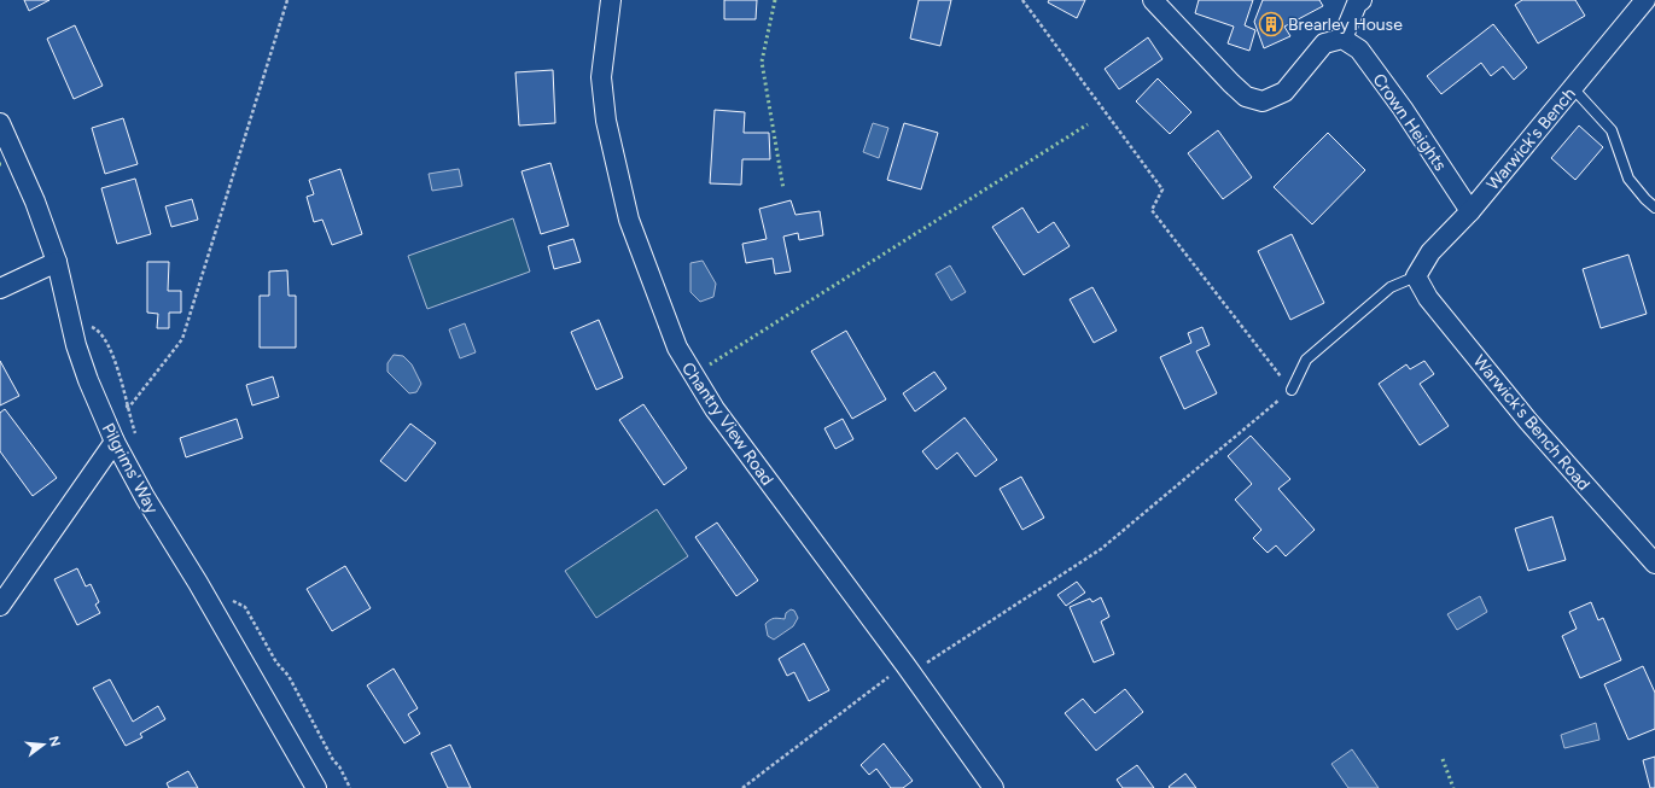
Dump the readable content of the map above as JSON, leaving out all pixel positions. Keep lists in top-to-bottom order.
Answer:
{
  "streets": {
    "street": [
      "Crown Heights",
      "Warwick's Bench",
      "Warwick's Bench Road",
      "Chantry View Road",
      "Pilgrims' Way"
    ]
  },
  "crossings": [
    ["Crown Heights", "Warwick's Bench"],
    ["Warwick's Bench", "Warwick's Bench Road"]
  ],
  "places": {
    "building": ["Brearley House"]
  },
  "north": "right"
}
